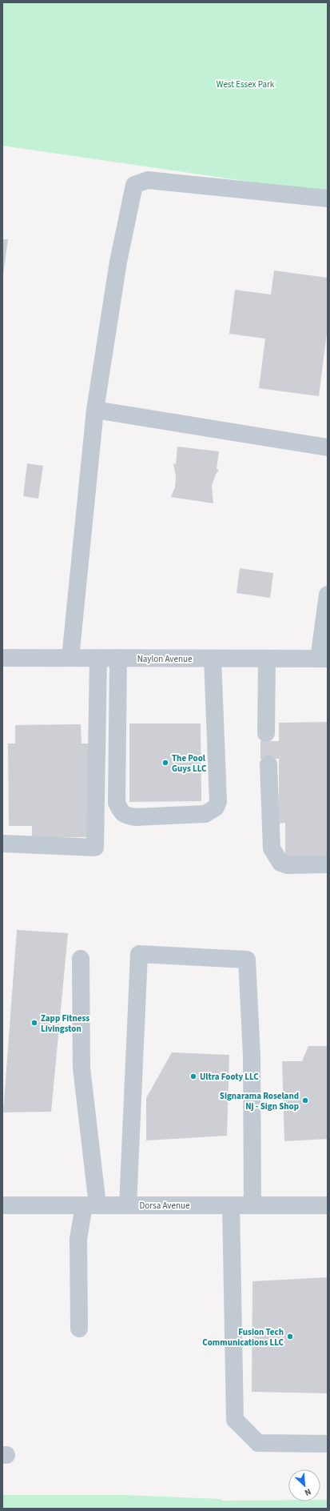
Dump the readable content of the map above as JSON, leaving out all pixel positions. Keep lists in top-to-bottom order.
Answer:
{
  "streets": {
    "street": ["Naylon Avenue", "Dorsa Avenue"]
  },
  "parks": ["West Essex Park"],
  "places": [
    "The Pool Guys LLC",
    "Zapp Fitness Livingston",
    "Ultra Footy LLC",
    "Signarama Roseland Nj - Sign Shop",
    "Fusion Tech Communications LLC"
  ],
  "north": "bottom right"
}
